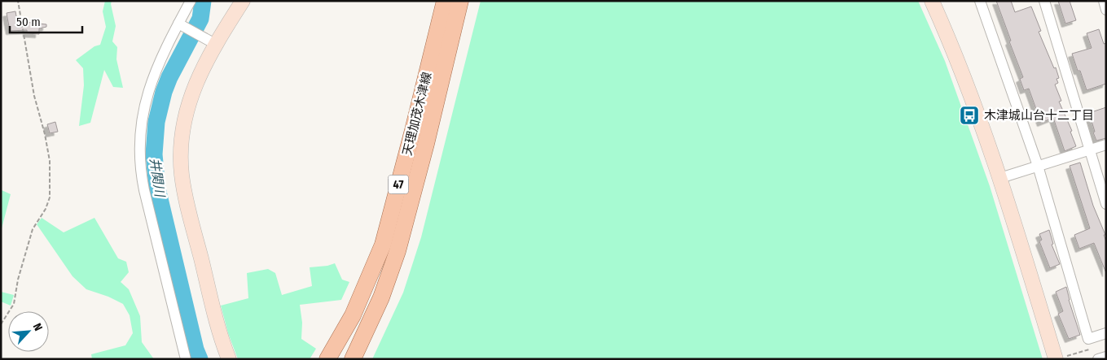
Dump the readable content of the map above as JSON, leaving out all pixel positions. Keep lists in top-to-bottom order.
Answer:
{
  "streets": {
    "main road": ["天理加茂木津線", "47"]
  },
  "water": ["井関川"],
  "places": {
    "bus stop": ["木津城山台十二丁目"]
  },
  "scale_bar": "50 m",
  "north": "top right"
}
